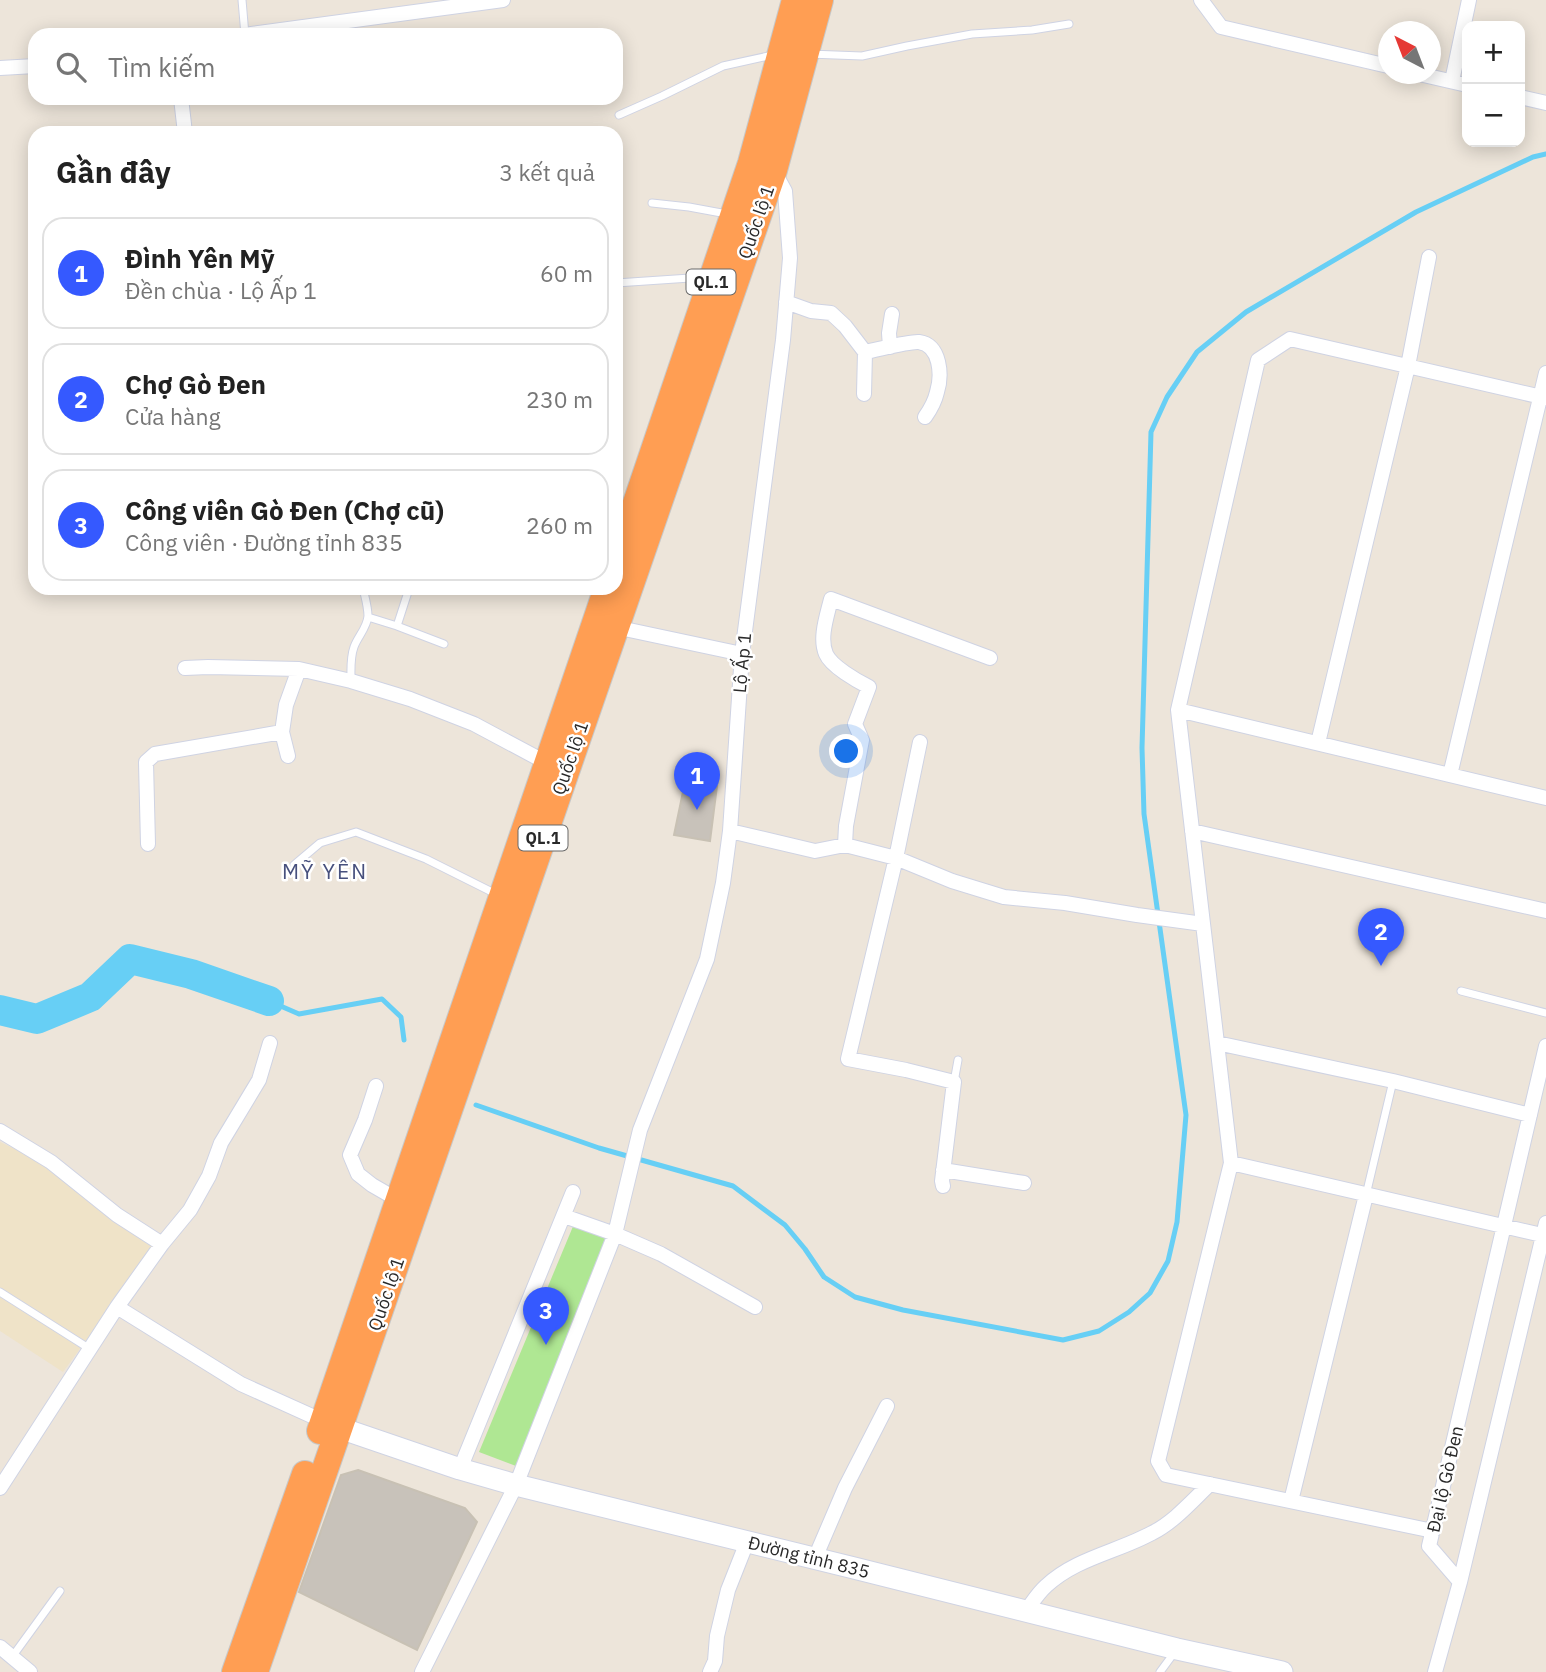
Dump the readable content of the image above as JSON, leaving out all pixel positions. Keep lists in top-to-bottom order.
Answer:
{
  "streets": {
    "highway": ["Quốc lộ 1", "QL.1"],
    "main road": ["Đường tỉnh 835"],
    "street": ["Lộ Ấp 1", "Đại lộ Gò Đen"]
  },
  "crossings": [
    ["Quốc lộ 1", "Lộ Ấp 1"],
    ["Quốc lộ 1", "Đường tỉnh 835"],
    ["Lộ Ấp 1", "Đường tỉnh 835"]
  ],
  "districts": ["MỸ YÊN"],
  "north": "top left",
  "page": {
    "map_buttons": ["+", "−"],
    "search": "Tìm kiếm",
    "heading": ["Gần đây", "3 kết quả"],
    "list": [
      {
        "mark": "1",
        "name": "Đình Yên Mỹ",
        "note": "Đền chùa · Lộ Ấp 1",
        "value": "60 m"
      },
      {
        "mark": "2",
        "name": "Chợ Gò Đen",
        "note": "Cửa hàng",
        "value": "230 m"
      },
      {
        "mark": "3",
        "name": "Công viên Gò Đen (Chợ cũ)",
        "note": "Công viên · Đường tỉnh 835",
        "value": "260 m"
      }
    ],
    "pins": ["1", "2", "3"]
  }
}
